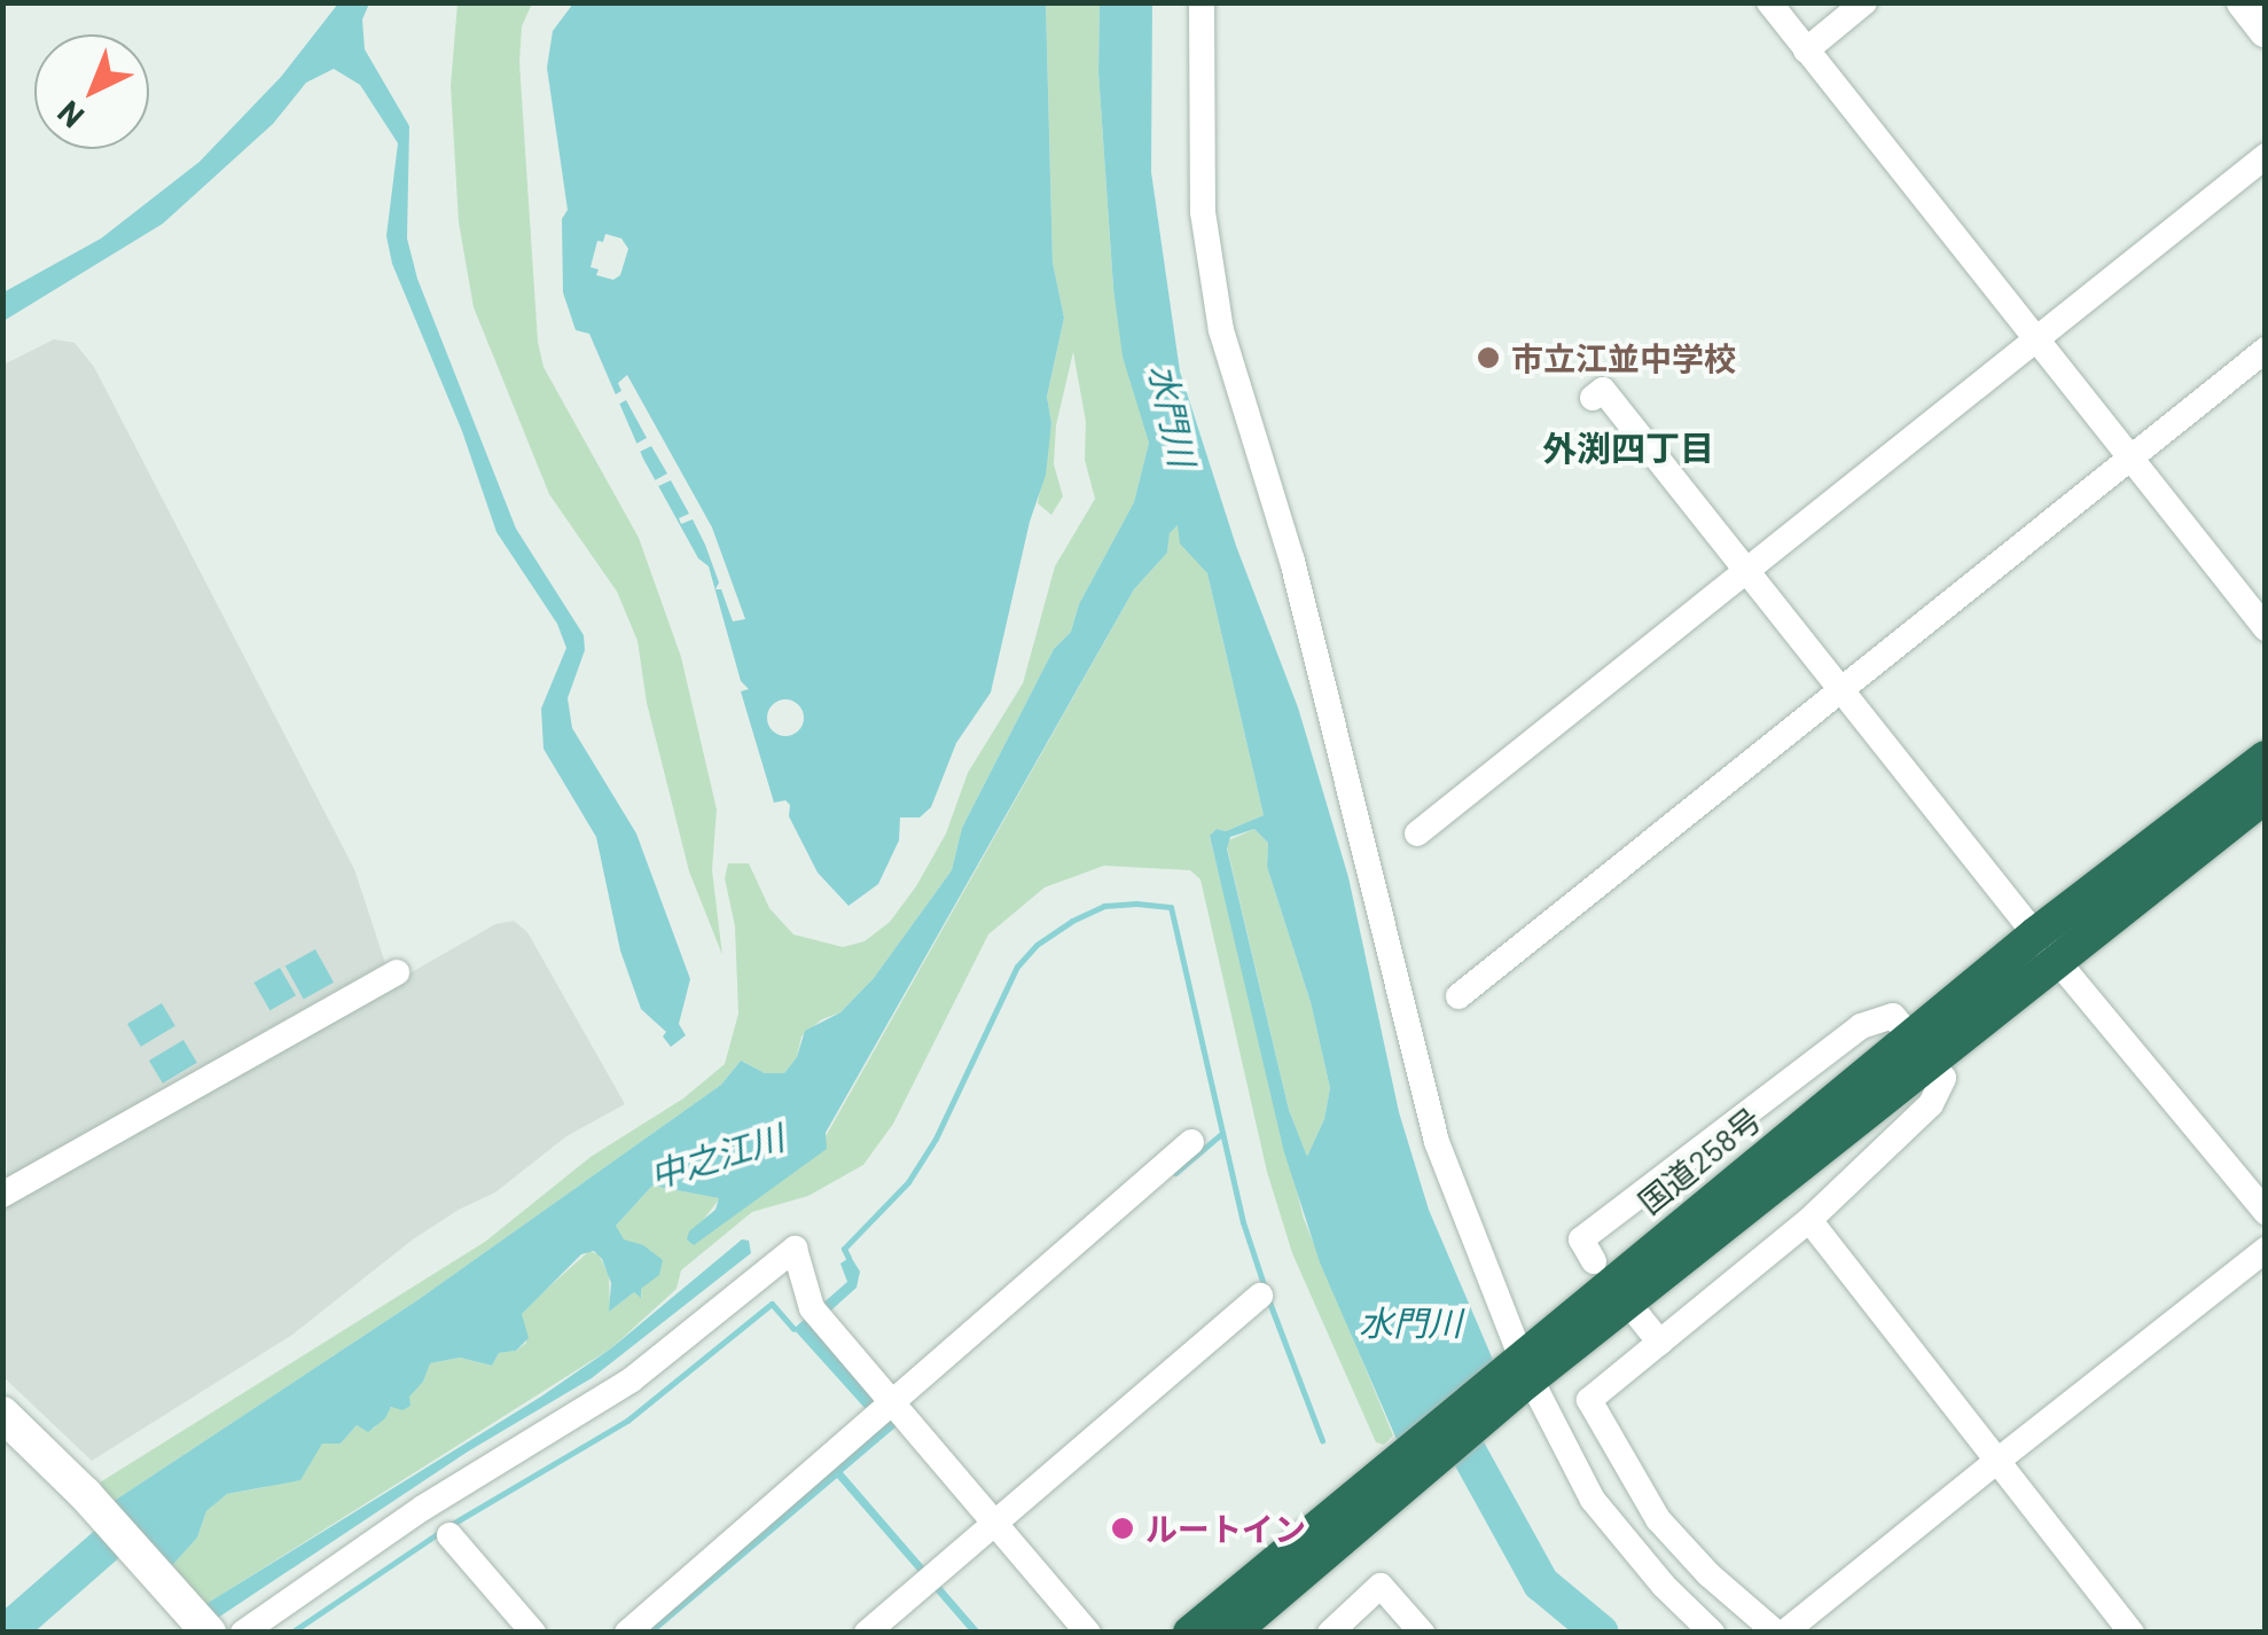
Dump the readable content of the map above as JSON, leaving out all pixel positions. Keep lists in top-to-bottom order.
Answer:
{
  "streets": {
    "highway": ["国道258号"]
  },
  "districts": ["外渕四丁目"],
  "water": ["水門川", "中之江川"],
  "places": ["市立江並中学校", "ルートイン"],
  "north": "bottom left"
}
